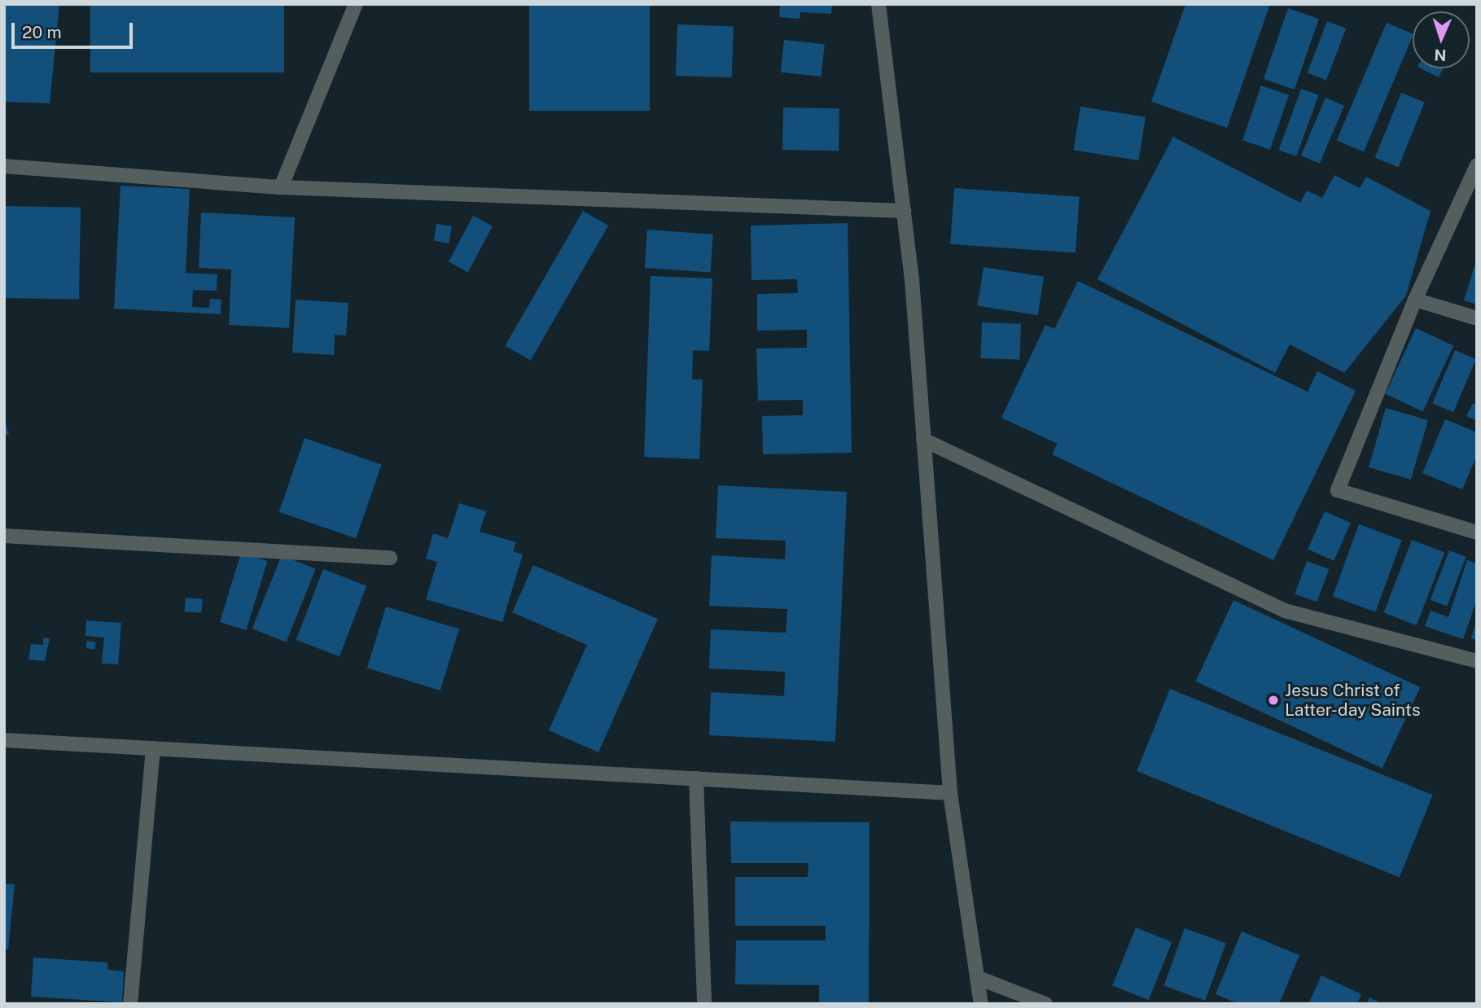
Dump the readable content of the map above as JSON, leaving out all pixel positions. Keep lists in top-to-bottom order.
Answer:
{
  "places": ["Jesus Christ of Latter-day Saints"],
  "scale_bar": "20 m",
  "north": "bottom"
}
